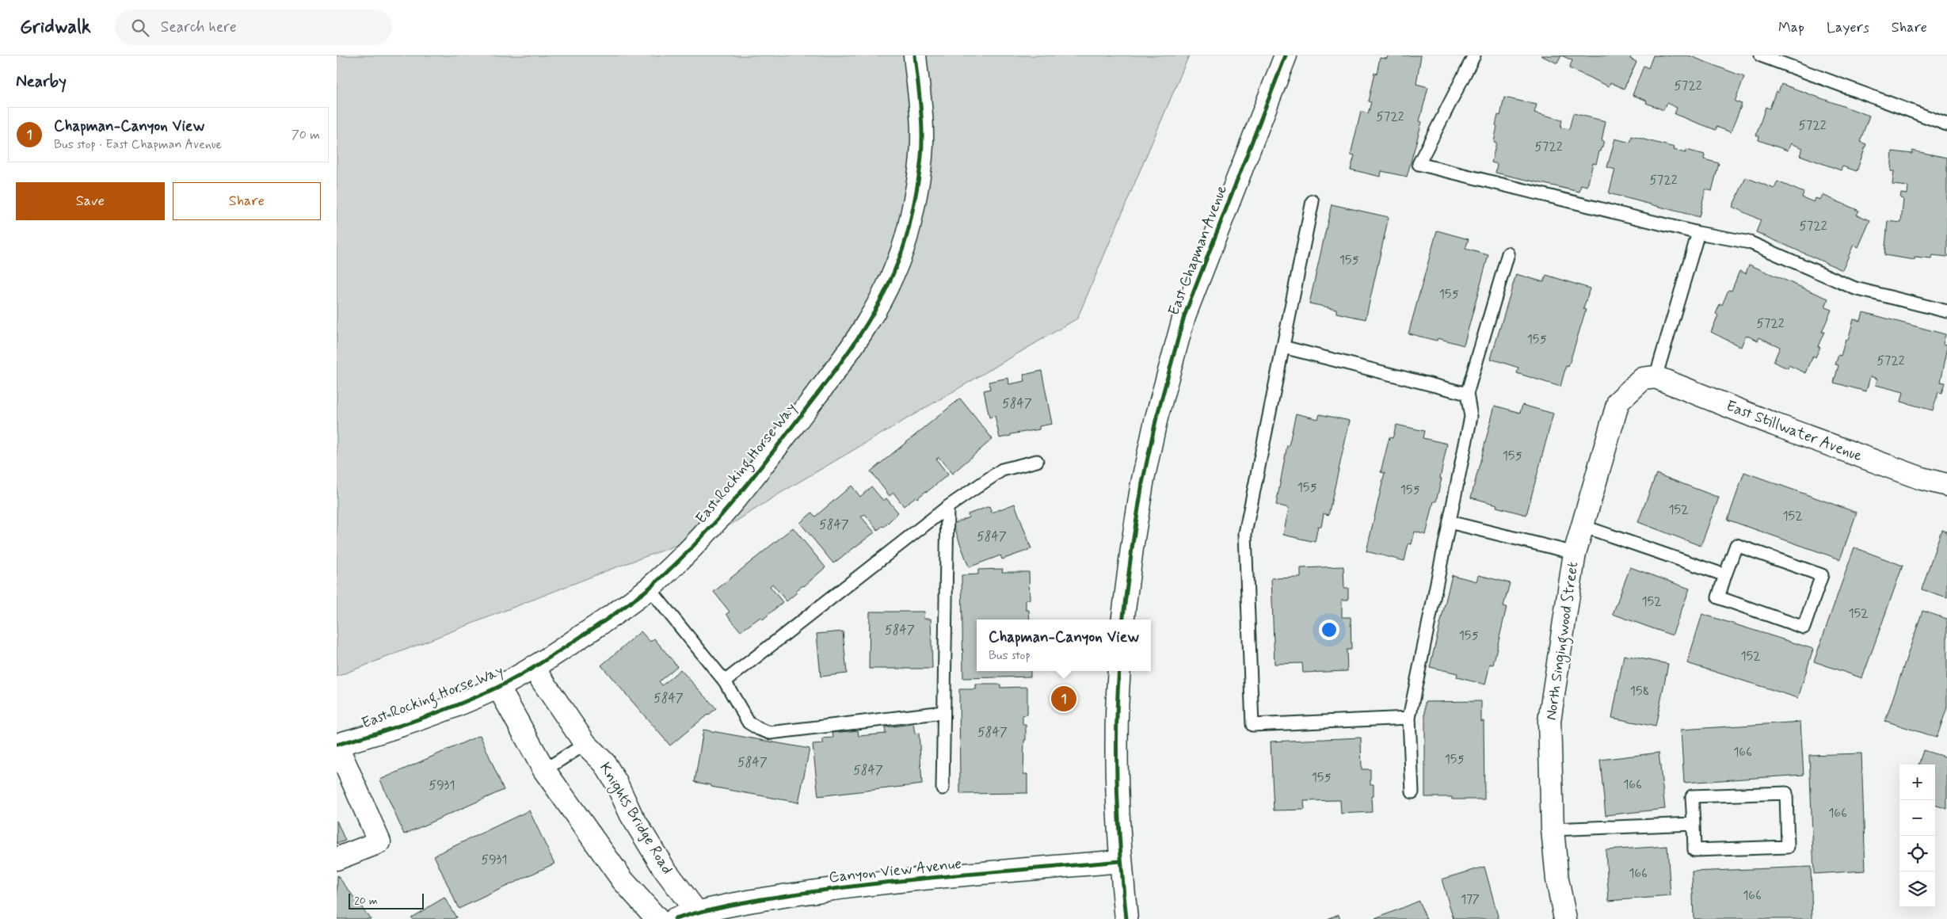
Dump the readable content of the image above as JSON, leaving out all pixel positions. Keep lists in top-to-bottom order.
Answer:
{
  "streets": {
    "street": [
      "East Chapman Avenue",
      "East Stillwater Avenue",
      "East Rocking Horse Way",
      "North Singingwood Street",
      "Knights Bridge Road",
      "Canyon View Avenue"
    ]
  },
  "crossings": [
    ["East Stillwater Avenue", "North Singingwood Street"],
    ["East Rocking Horse Way", "Knights Bridge Road"],
    ["Knights Bridge Road", "Canyon View Avenue"]
  ],
  "house_numbers": [
    "5722",
    "5722",
    "5722",
    "5722",
    "5722",
    "5722",
    "155",
    "155",
    "5722",
    "155",
    "5722",
    "5847",
    "155",
    "155",
    "155",
    "152",
    "152",
    "5847",
    "5847",
    "152",
    "152",
    "5847",
    "155",
    "152",
    "158",
    "5847",
    "5847",
    "166",
    "155",
    "5847",
    "5847",
    "155",
    "166",
    "5931",
    "166",
    "5931",
    "166",
    "166",
    "177"
  ],
  "scale_bar": "20 m",
  "page": {
    "header": "Gridwalk",
    "search": "Search here",
    "nav": ["Map", "Layers", "Share"],
    "heading": "Nearby",
    "list": [
      {
        "mark": "1",
        "name": "Chapman-Canyon View",
        "note": "Bus stop · East Chapman Avenue",
        "value": "70 m"
      }
    ],
    "buttons": ["Save", "Share"],
    "popup": ["Chapman-Canyon View", "Bus stop"],
    "pins": "1",
    "map_buttons": ["+", "−"],
    "scale": "20 m"
  }
}
